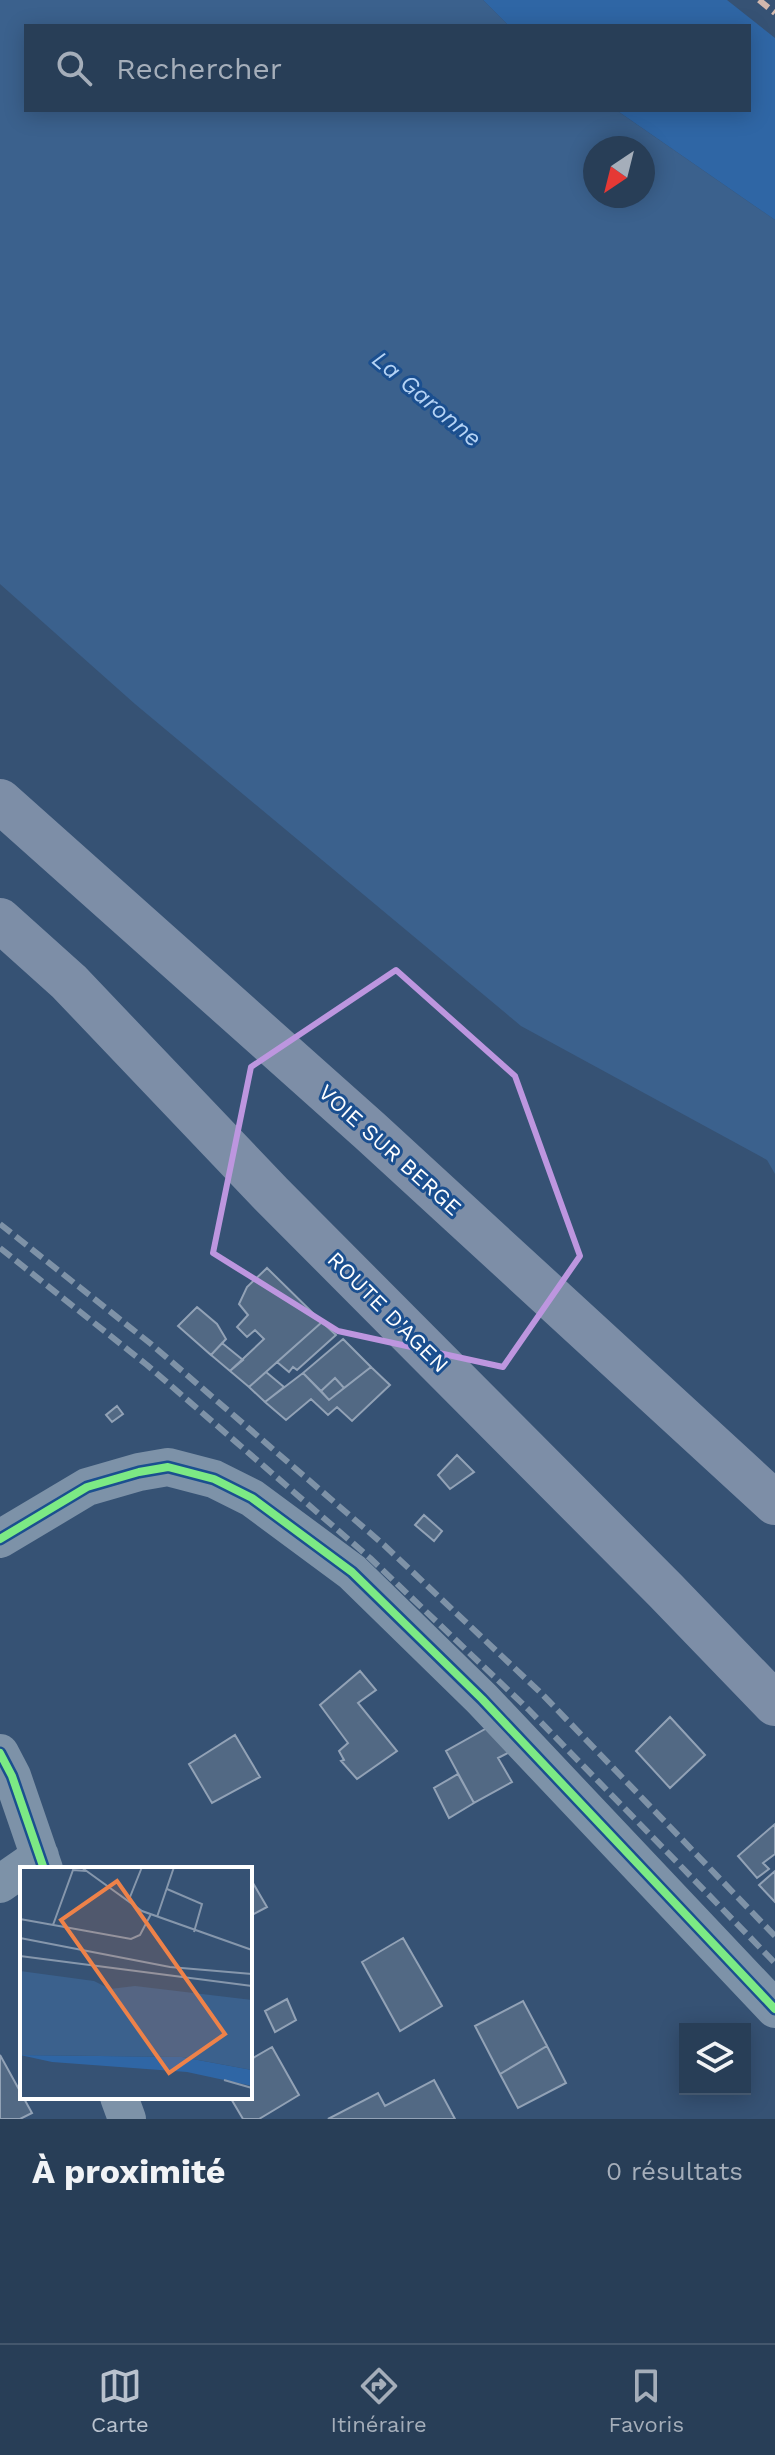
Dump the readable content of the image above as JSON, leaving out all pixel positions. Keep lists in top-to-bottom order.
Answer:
{
  "streets": {
    "main road": ["VOIE SUR BERGE", "ROUTE D'AGEN"]
  },
  "water": ["La Garonne"],
  "north": "bottom left",
  "page": {
    "search": "Rechercher",
    "heading": ["À proximité", "0 résultats"],
    "nav": ["Carte", "Itinéraire", "Favoris"]
  }
}
